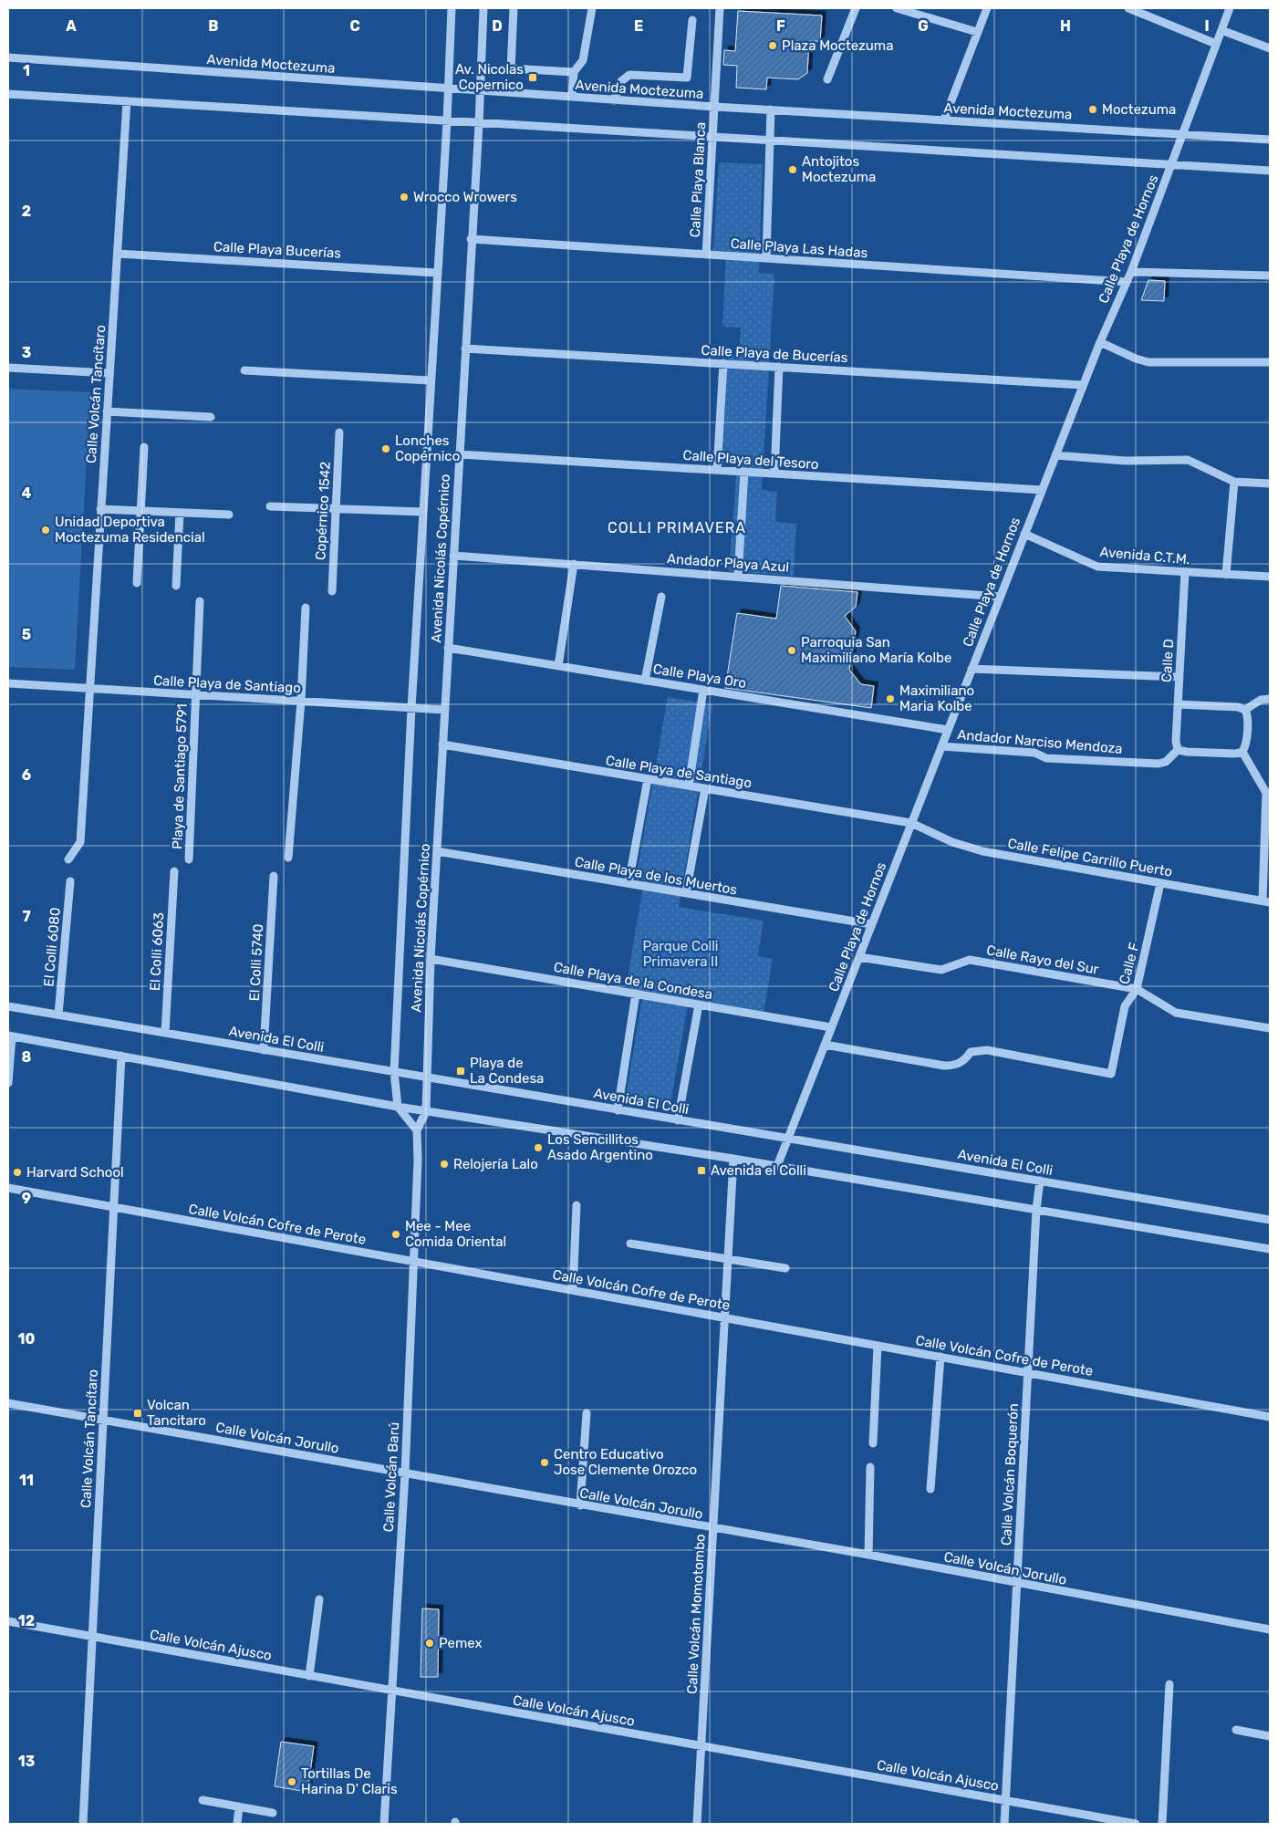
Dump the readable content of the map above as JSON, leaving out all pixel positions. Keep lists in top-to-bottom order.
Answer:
{
  "streets": {
    "street": [
      "Avenida Moctezuma",
      "Calle Playa Blanca",
      "Calle Playa de Hornos",
      "Calle Playa Las Hadas",
      "Calle Playa Bucerías",
      "Calle Playa de Bucerías",
      "Calle Volcán Tancítaro",
      "Calle Playa del Tesoro",
      "Copérnico 1542",
      "Avenida C.T.M.",
      "Avenida Nicolás Copérnico",
      "Andador Playa Azul",
      "Calle D",
      "Calle Playa Oro",
      "Calle Playa de Santiago",
      "Andador Narciso Mendoza",
      "Playa de Santiago 5791",
      "Calle Felipe Carrillo Puerto",
      "Calle Playa de los Muertos",
      "El Colli 6080",
      "El Colli 6063",
      "Calle Rayo del Sur",
      "El Colli 5740",
      "Calle F",
      "Calle Playa de la Condesa",
      "Avenida El Colli",
      "Calle Volcán Cofre de Perote",
      "Calle Volcán Jorullo",
      "Calle Volcán Boquerón",
      "Calle Volcán Barú",
      "Calle Volcán Momotombo",
      "Calle Volcán Ajusco"
    ]
  },
  "crossings": [
    ["Avenida Moctezuma", "Calle Playa Blanca"],
    ["Avenida Moctezuma", "Calle Playa de Hornos"],
    ["Avenida Moctezuma", "Avenida Nicolás Copérnico"],
    ["Calle Playa Blanca", "Calle Playa Las Hadas"],
    ["Calle Playa de Hornos", "Calle Playa Las Hadas"],
    ["Calle Playa de Hornos", "Calle Playa de Bucerías"],
    ["Calle Playa de Hornos", "Calle Playa del Tesoro"],
    ["Calle Playa de Hornos", "Avenida C.T.M."],
    ["Calle Playa de Hornos", "Andador Playa Azul"],
    ["Calle Playa de Hornos", "Calle Playa Oro"],
    ["Calle Playa de Hornos", "Calle Playa de Santiago"],
    ["Calle Playa de Hornos", "Andador Narciso Mendoza"],
    ["Calle Playa de Hornos", "Calle Felipe Carrillo Puerto"],
    ["Calle Playa de Hornos", "Calle Playa de los Muertos"],
    ["Calle Playa de Hornos", "Calle Rayo del Sur"],
    ["Calle Playa de Hornos", "Calle F"],
    ["Calle Playa de Hornos", "Calle Playa de la Condesa"],
    ["Calle Playa de Hornos", "Avenida El Colli"],
    ["Calle Playa Las Hadas", "Avenida Nicolás Copérnico"],
    ["Calle Playa Bucerías", "Calle Volcán Tancítaro"],
    ["Calle Playa Bucerías", "Avenida Nicolás Copérnico"],
    ["Calle Playa de Bucerías", "Avenida Nicolás Copérnico"],
    ["Calle Volcán Tancítaro", "Calle Playa de Santiago"],
    ["Calle Volcán Tancítaro", "Calle Volcán Cofre de Perote"],
    ["Calle Volcán Tancítaro", "Calle Volcán Jorullo"],
    ["Calle Volcán Tancítaro", "Calle Volcán Ajusco"],
    ["Calle Playa del Tesoro", "Avenida Nicolás Copérnico"],
    ["Avenida C.T.M.", "Calle D"],
    ["Avenida Nicolás Copérnico", "Andador Playa Azul"],
    ["Avenida Nicolás Copérnico", "Calle Playa Oro"],
    ["Avenida Nicolás Copérnico", "Calle Playa de Santiago"],
    ["Avenida Nicolás Copérnico", "Calle Playa de los Muertos"],
    ["Avenida Nicolás Copérnico", "Calle Playa de la Condesa"],
    ["Avenida Nicolás Copérnico", "Avenida El Colli"],
    ["Avenida Nicolás Copérnico", "Calle Volcán Barú"],
    ["Calle D", "Andador Narciso Mendoza"],
    ["Calle Playa de Santiago", "Playa de Santiago 5791"],
    ["Calle Playa de Santiago", "Calle Felipe Carrillo Puerto"],
    ["Calle Felipe Carrillo Puerto", "Calle F"],
    ["El Colli 6080", "Avenida El Colli"],
    ["El Colli 6063", "Avenida El Colli"],
    ["Calle Rayo del Sur", "Calle F"],
    ["El Colli 5740", "Avenida El Colli"],
    ["Avenida El Colli", "Calle Volcán Boquerón"],
    ["Calle Volcán Cofre de Perote", "Calle Volcán Boquerón"],
    ["Calle Volcán Cofre de Perote", "Calle Volcán Barú"],
    ["Calle Volcán Cofre de Perote", "Calle Volcán Momotombo"],
    ["Calle Volcán Jorullo", "Calle Volcán Boquerón"],
    ["Calle Volcán Jorullo", "Calle Volcán Barú"],
    ["Calle Volcán Jorullo", "Calle Volcán Momotombo"],
    ["Calle Volcán Boquerón", "Calle Volcán Ajusco"],
    ["Calle Volcán Barú", "Calle Volcán Ajusco"],
    ["Calle Volcán Momotombo", "Calle Volcán Ajusco"]
  ],
  "districts": ["COLLI PRIMAVERA"],
  "parks": ["Parque Colli Primavera II"],
  "places": {
    "other": [
      "Plaza Moctezuma",
      "Moctezuma",
      "Antojitos Moctezuma",
      "Wrocco Wrowers",
      "Lonches Copérnico",
      "Unidad Deportiva Moctezuma Residencial",
      "Parroquia San Maximiliano María Kolbe",
      "Maximiliano Maria Kolbe",
      "Los Sencillitos Asado Argentino",
      "Relojería Lalo",
      "Harvard School",
      "Mee - Mee Comida Oriental",
      "Centro Educativo Jose Clemente Orozco",
      "Pemex",
      "Tortillas De Harina D' Claris"
    ],
    "transit": [
      "Av. Nicolas Copernico",
      "Playa de La Condesa",
      "Avenida el Colli",
      "Volcan Tancitaro"
    ]
  },
  "grid": {
    "columns": [
      "A",
      "B",
      "C",
      "D",
      "E",
      "F",
      "G",
      "H",
      "I"
    ],
    "rows": [
      "1",
      "2",
      "3",
      "4",
      "5",
      "6",
      "7",
      "8",
      "9",
      "10",
      "11",
      "12",
      "13"
    ]
  }
}
